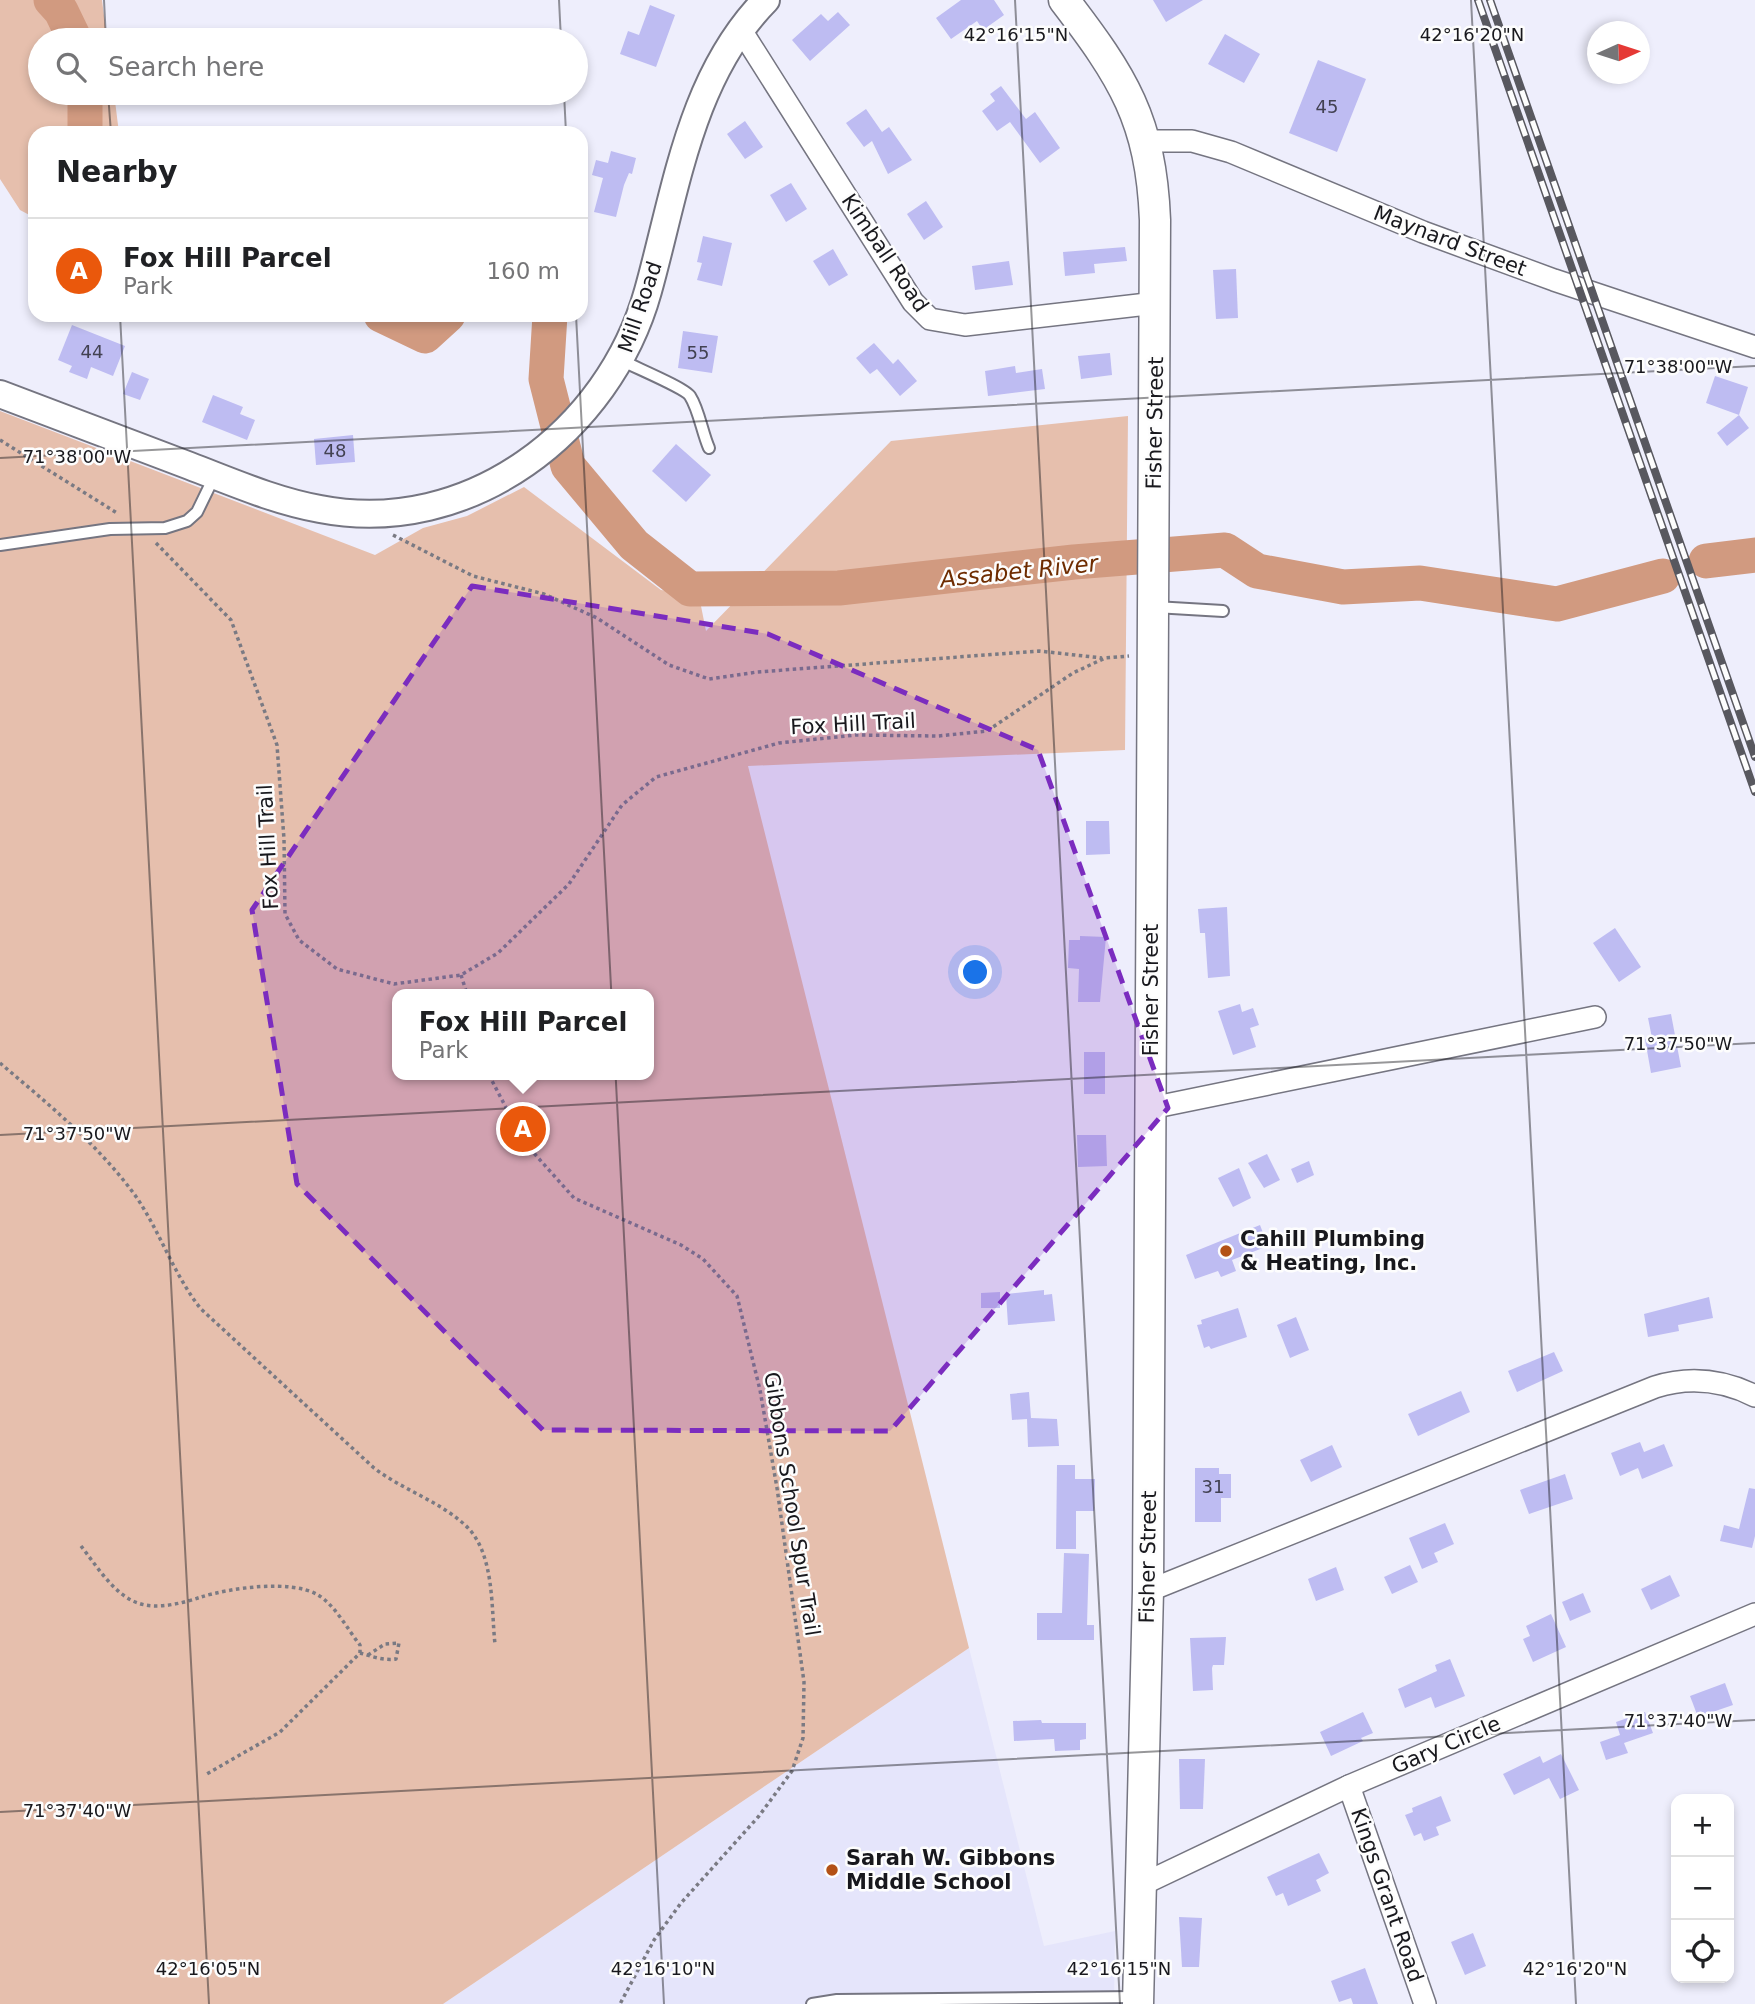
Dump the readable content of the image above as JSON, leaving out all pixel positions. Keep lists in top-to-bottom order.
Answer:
{
  "streets": {
    "main road": ["Fisher Street"],
    "street": [
      "Maynard Street",
      "Kimball Road",
      "Mill Road",
      "Gary Circle",
      "Kings Grant Road"
    ],
    "path": ["Fox Hill Trail", "Gibbons School Spur Trail"]
  },
  "crossings": [
    ["Maynard Street", "Fisher Street"],
    ["Kimball Road", "Mill Road"],
    ["Kimball Road", "Fisher Street"],
    ["Fisher Street", "Fox Hill Trail"],
    ["Fisher Street", "Gary Circle"],
    ["Gary Circle", "Kings Grant Road"]
  ],
  "water": ["Assabet River"],
  "places": ["Cahill Plumbing & Heating, Inc.", "Sarah W. Gibbons Middle School"],
  "house_numbers": [
    "45",
    "44",
    "55",
    "48",
    "31"
  ],
  "north": "right",
  "page": {
    "search": "Search here",
    "heading": "Nearby",
    "list": [
      {
        "mark": "A",
        "name": "Fox Hill Parcel",
        "note": "Park",
        "value": "160 m"
      }
    ],
    "popup": ["Fox Hill Parcel", "Park"],
    "pins": "A",
    "map_buttons": ["+", "−"]
  },
  "coordinates": [
    "42°16'15\"N",
    "42°16'20\"N",
    "71°38'00\"W",
    "71°37'50\"W",
    "71°37'40\"W",
    "42°16'05\"N",
    "42°16'10\"N"
  ]
}
